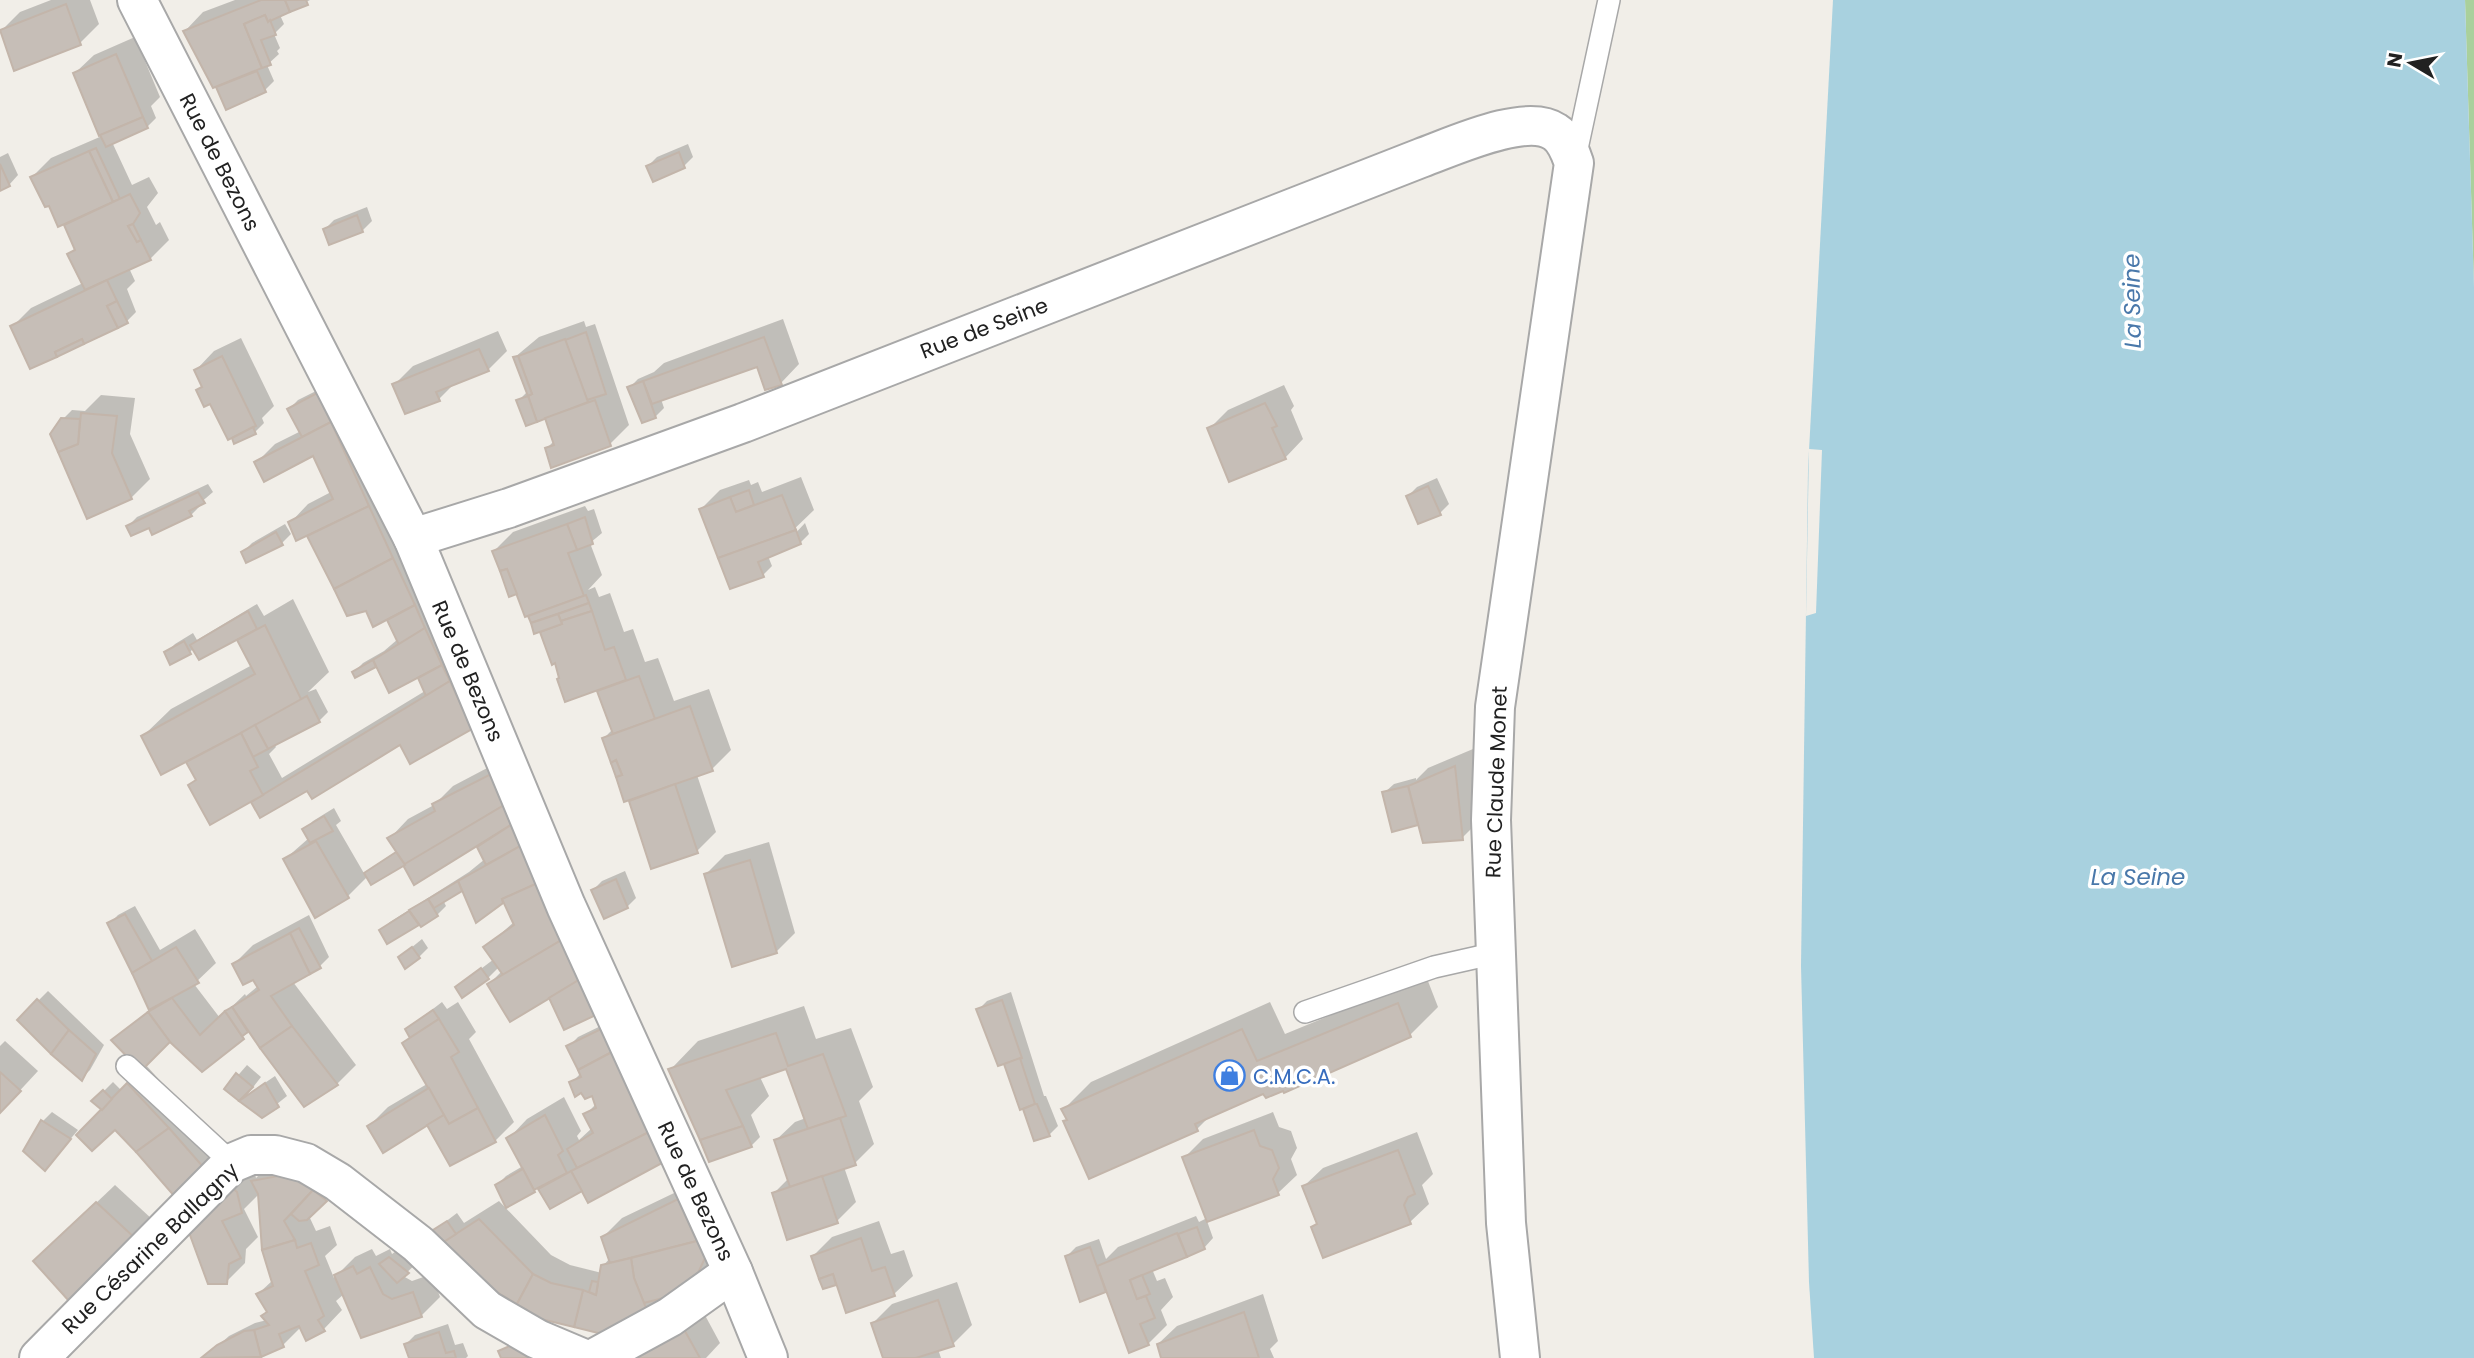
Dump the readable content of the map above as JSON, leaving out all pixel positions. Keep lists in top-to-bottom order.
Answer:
{
  "streets": {
    "street": [
      "Rue de Bezons",
      "Rue de Seine",
      "Rue Claude Monet",
      "Rue Césarine Ballagny"
    ]
  },
  "crossings": [
    ["Rue de Bezons", "Rue de Seine"],
    ["Rue de Seine", "Rue Claude Monet"]
  ],
  "water": ["La Seine"],
  "places": {
    "shop": ["C.M.C.A."]
  },
  "north": "left"
}
